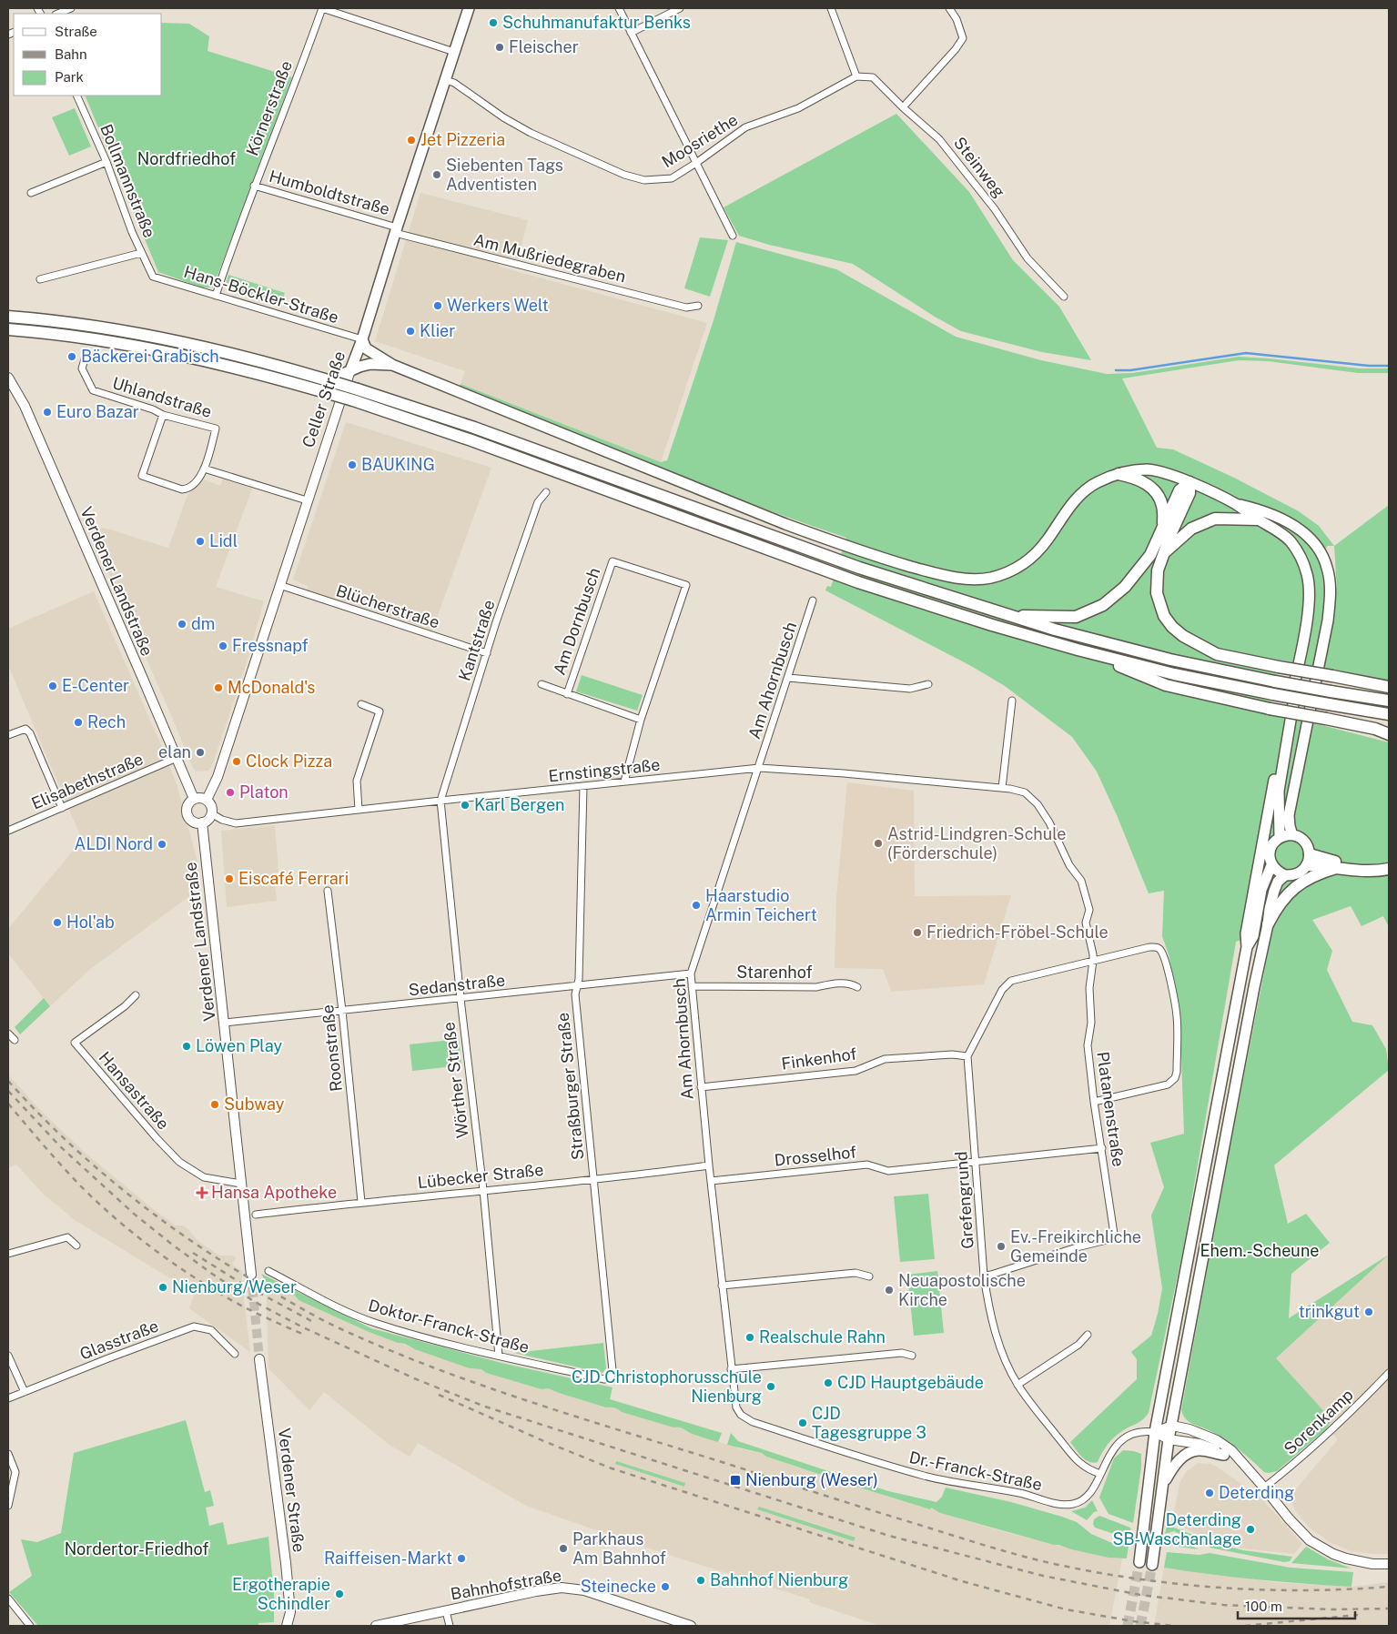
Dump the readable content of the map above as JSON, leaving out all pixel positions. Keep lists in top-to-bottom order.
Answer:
{
  "streets": {
    "main road": [
      "Celler Straße",
      "Verdener Landstraße",
      "Verdener Straße",
      "Bahnhofstraße"
    ],
    "street": [
      "Körnerstraße",
      "Moosriethe",
      "Steinweg",
      "Bollmannstraße",
      "Humboldtstraße",
      "Am Mußriedegraben",
      "Hans-Böckler-Straße",
      "Uhlandstraße",
      "Blücherstraße",
      "Am Dornbusch",
      "Kantstraße",
      "Am Ahornbusch",
      "Ernstingstraße",
      "Elisabethstraße",
      "Starenhof",
      "Sedanstraße",
      "Roonstraße",
      "Finkenhof",
      "Wörther Straße",
      "Straßburger Straße",
      "Hansastraße",
      "Platanenstraße",
      "Drosselhof",
      "Lübecker Straße",
      "Grefengrund",
      "Doktor-Franck-Straße",
      "Glasstraße",
      "Sorenkamp",
      "Dr.-Franck-Straße"
    ]
  },
  "crossings": [
    ["Körnerstraße", "Humboldtstraße"],
    ["Körnerstraße", "Hans-Böckler-Straße"],
    ["Moosriethe", "Steinweg"],
    ["Moosriethe", "Celler Straße"],
    ["Bollmannstraße", "Hans-Böckler-Straße"],
    ["Humboldtstraße", "Am Mußriedegraben"],
    ["Humboldtstraße", "Celler Straße"],
    ["Am Mußriedegraben", "Celler Straße"],
    ["Hans-Böckler-Straße", "Celler Straße"],
    ["Celler Straße", "Verdener Landstraße"],
    ["Celler Straße", "Blücherstraße"],
    ["Celler Straße", "Ernstingstraße"],
    ["Verdener Landstraße", "Ernstingstraße"],
    ["Verdener Landstraße", "Elisabethstraße"],
    ["Verdener Landstraße", "Sedanstraße"],
    ["Verdener Landstraße", "Hansastraße"],
    ["Blücherstraße", "Kantstraße"],
    ["Am Dornbusch", "Ernstingstraße"],
    ["Kantstraße", "Ernstingstraße"],
    ["Kantstraße", "Wörther Straße"],
    ["Am Ahornbusch", "Ernstingstraße"],
    ["Am Ahornbusch", "Starenhof"],
    ["Am Ahornbusch", "Sedanstraße"],
    ["Am Ahornbusch", "Finkenhof"],
    ["Am Ahornbusch", "Drosselhof"],
    ["Am Ahornbusch", "Lübecker Straße"],
    ["Am Ahornbusch", "Dr.-Franck-Straße"],
    ["Ernstingstraße", "Wörther Straße"],
    ["Ernstingstraße", "Straßburger Straße"],
    ["Ernstingstraße", "Platanenstraße"],
    ["Sedanstraße", "Roonstraße"],
    ["Sedanstraße", "Wörther Straße"],
    ["Sedanstraße", "Straßburger Straße"],
    ["Roonstraße", "Lübecker Straße"],
    ["Finkenhof", "Grefengrund"],
    ["Wörther Straße", "Lübecker Straße"],
    ["Wörther Straße", "Doktor-Franck-Straße"],
    ["Straßburger Straße", "Lübecker Straße"],
    ["Straßburger Straße", "Doktor-Franck-Straße"],
    ["Platanenstraße", "Drosselhof"],
    ["Platanenstraße", "Grefengrund"],
    ["Drosselhof", "Grefengrund"],
    ["Grefengrund", "Dr.-Franck-Straße"]
  ],
  "parks": ["Nordfriedhof", "Ehem.-Scheune", "Nordertor-Friedhof"],
  "places": {
    "other": [
      "Schuhmanufaktur Benks",
      "Fleischer",
      "Jet Pizzeria",
      "Siebenten Tags Adventisten",
      "Werkers Welt",
      "Klier",
      "Bäckerei Grabisch",
      "Euro Bazar",
      "BAUKING",
      "Lidl",
      "dm",
      "Fressnapf",
      "E-Center",
      "McDonald's",
      "Rech",
      "elan",
      "Clock Pizza",
      "Platon",
      "Karl Bergen",
      "Astrid-Lindgren-Schule (Förderschule)",
      "ALDI Nord",
      "Eiscafé Ferrari",
      "Haarstudio Armin Teichert",
      "Hol'ab",
      "Friedrich-Fröbel-Schule",
      "Löwen Play",
      "Subway",
      "Ev.-Freikirchliche Gemeinde",
      "Nienburg/Weser",
      "Neuapostolische Kirche",
      "trinkgut",
      "Realschule Rahn",
      "CJD Hauptgebäude",
      "CJD Christophorusschule Nienburg",
      "CJD Tagesgruppe 3",
      "Deterding",
      "Deterding SB-Waschanlage",
      "Parkhaus Am Bahnhof",
      "Raiffeisen-Markt",
      "Bahnhof Nienburg",
      "Steinecke",
      "Ergotherapie Schindler"
    ],
    "health": ["Hansa Apotheke"],
    "transit": ["Nienburg (Weser)"]
  },
  "legend": ["Straße", "Bahn", "Park"],
  "scale_bar": "100 m"
}
